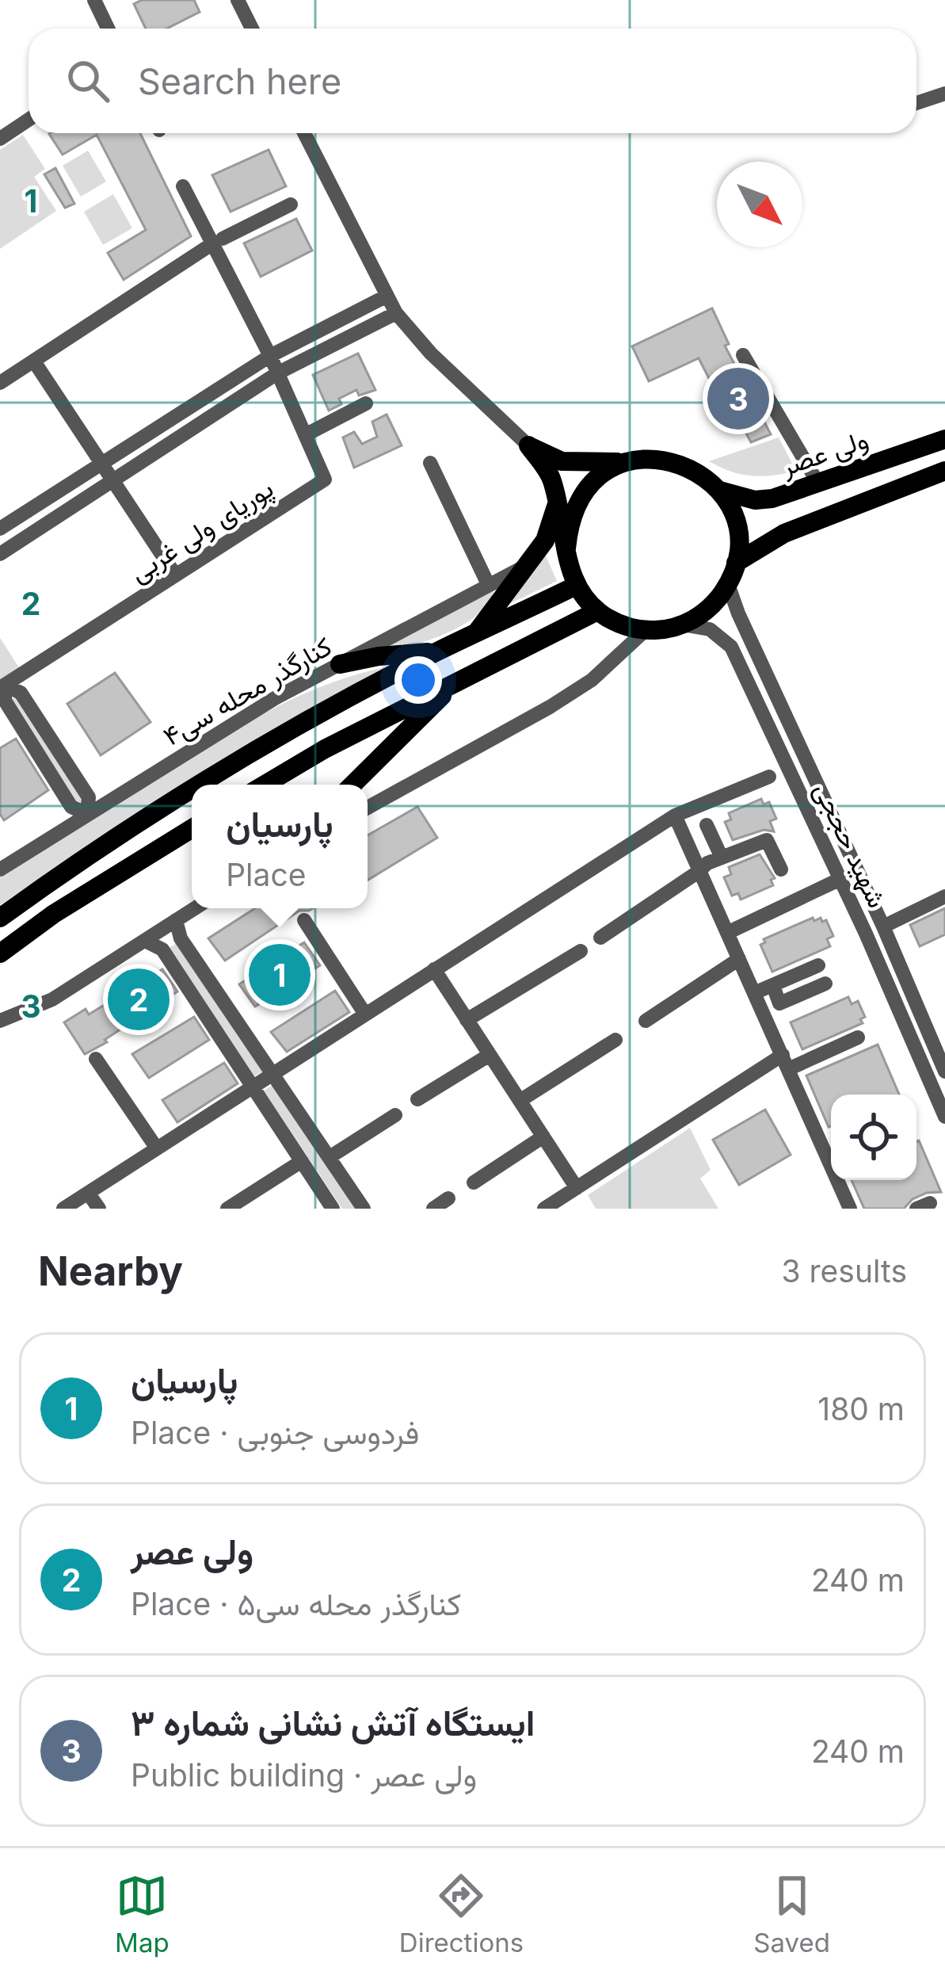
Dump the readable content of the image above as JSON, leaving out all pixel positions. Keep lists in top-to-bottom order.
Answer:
{
  "streets": {
    "main road": ["ولی عصر"],
    "street": ["پوریای ولی غربی", "کنارگذر محله سی۴", "شهید حججی"]
  },
  "crossings": [
    ["ولی عصر", "شهید حججی"]
  ],
  "north": "bottom right",
  "page": {
    "search": "Search here",
    "pins": ["3", "1", "2"],
    "popup": ["پارسیان", "Place"],
    "heading": ["Nearby", "3 results"],
    "list": [
      {
        "mark": "1",
        "name": "پارسیان",
        "note": "Place · فردوسی جنوبی",
        "value": "180 m"
      },
      {
        "mark": "2",
        "name": "ولی عصر",
        "note": "Place · کنارگذر محله سی۵",
        "value": "240 m"
      },
      {
        "mark": "3",
        "name": "ایستگاه آتش نشانی شماره ۳",
        "note": "Public building · ولی عصر",
        "value": "240 m"
      }
    ],
    "nav": ["Map", "Directions", "Saved"]
  },
  "grid": {
    "rows": ["1", "2", "3"]
  }
}
